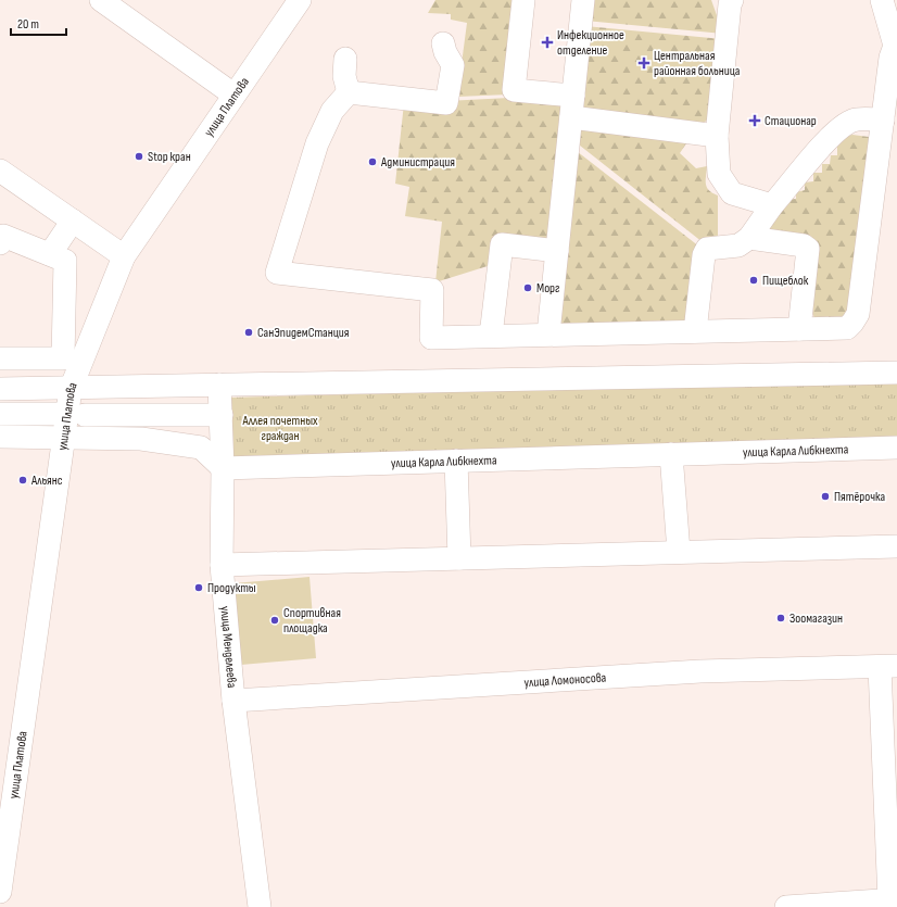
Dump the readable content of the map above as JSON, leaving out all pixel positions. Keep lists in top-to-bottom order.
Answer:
{
  "streets": {
    "street": [
      "улица Платова",
      "улица Карла Либкнехта",
      "улица Менделеева",
      "улица Ломоносова"
    ]
  },
  "crossings": [
    ["улица Карла Либкнехта", "улица Менделеева"],
    ["улица Менделеева", "улица Ломоносова"]
  ],
  "parks": ["Аллея почетных граждан"],
  "places": {
    "health": ["Инфекционное отделение", "Центральная районная больница", "Стационар"],
    "other": [
      "Stop кран",
      "Администрация",
      "Пищеблок",
      "Морг",
      "СанЭпидемСтанция",
      "Альянс",
      "Пятёрочка",
      "Продукты",
      "Зоомагазин",
      "Спортивная площадка"
    ]
  },
  "scale_bar": "20 m"
}
